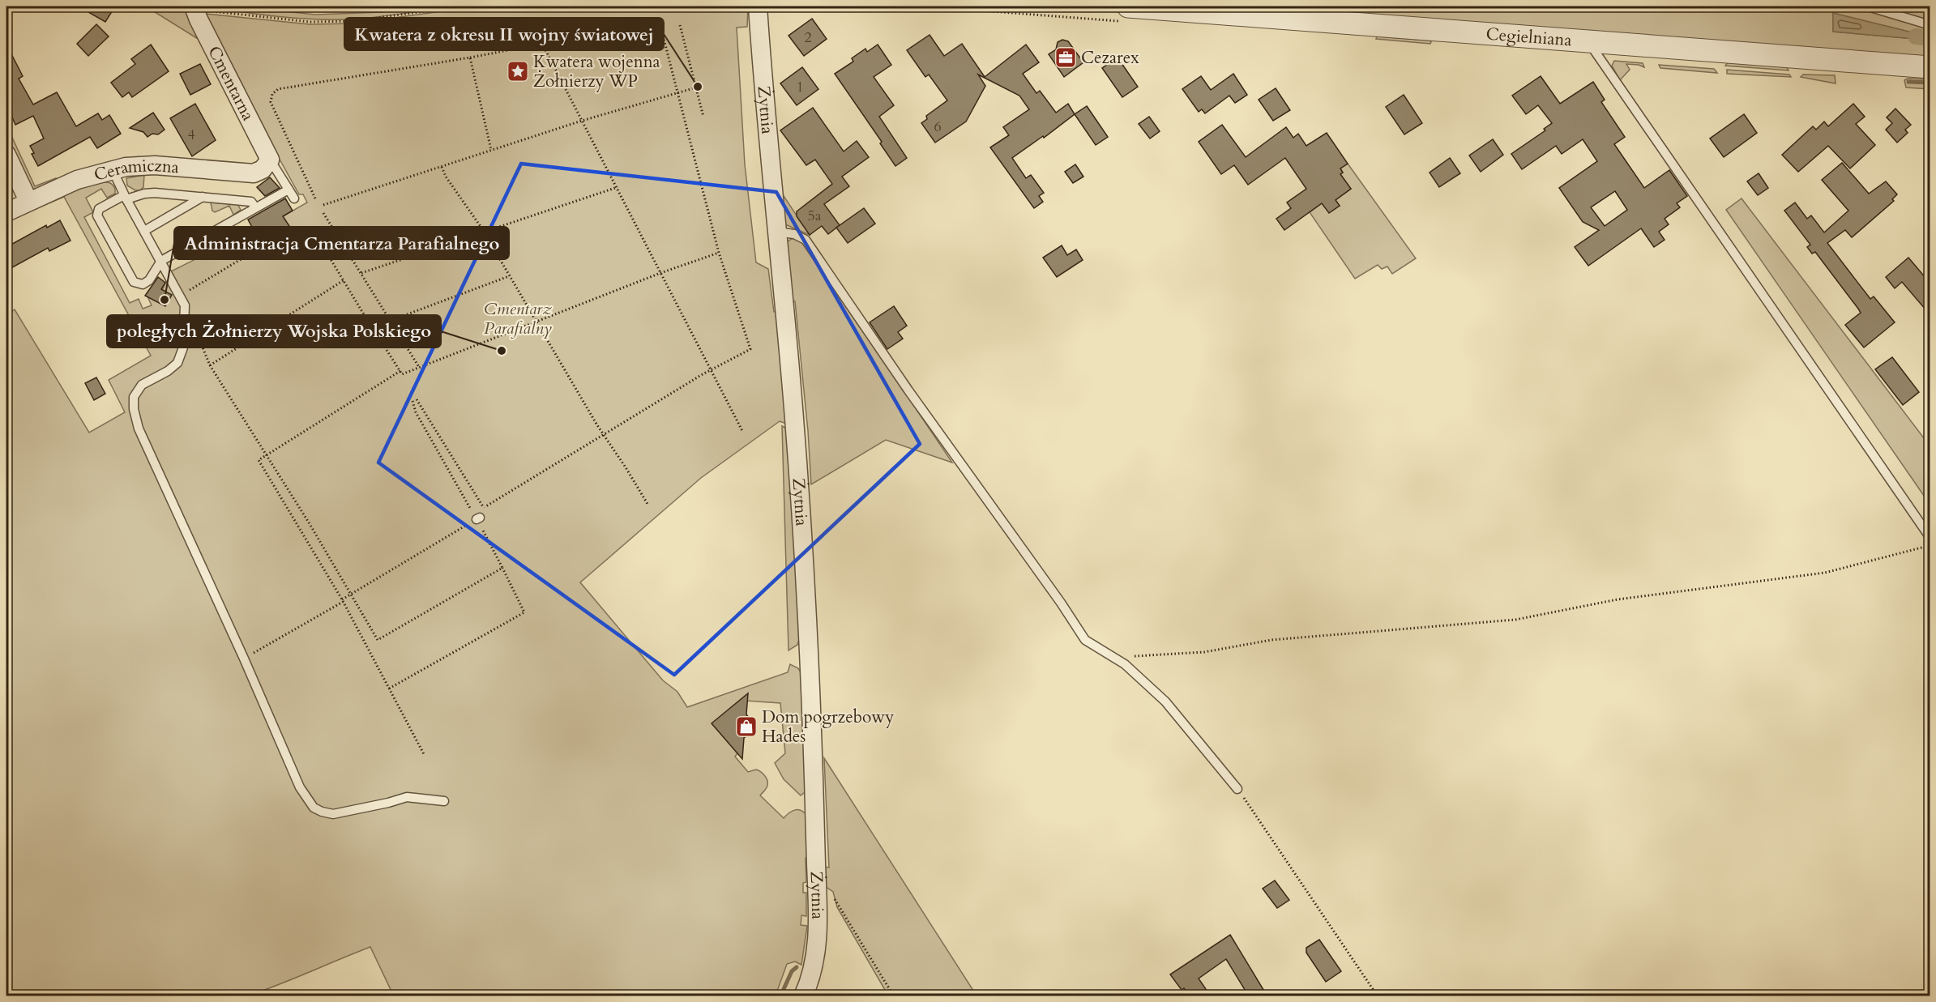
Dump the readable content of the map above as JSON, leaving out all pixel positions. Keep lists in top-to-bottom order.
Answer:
{
  "streets": {
    "street": [
      "Cegielniana",
      "Cmentarna",
      "Żytnia",
      "Ceramiczna"
    ]
  },
  "crossings": [
    ["Cmentarna", "Ceramiczna"]
  ],
  "parks": ["Cmentarz Parafialny"],
  "places": {
    "office": ["Cezarex"],
    "place": ["Kwatera wojenna Żołnierzy WP"],
    "other": ["Kwatera z okresu II wojny światowej", "Administracja Cmentarza Parafialnego", "poległych Żołnierzy Wojska Polskiego"],
    "shop": ["Dom pogrzebowy Hades"]
  },
  "house_numbers": [
    "2",
    "1",
    "6",
    "4",
    "5a"
  ]
}
